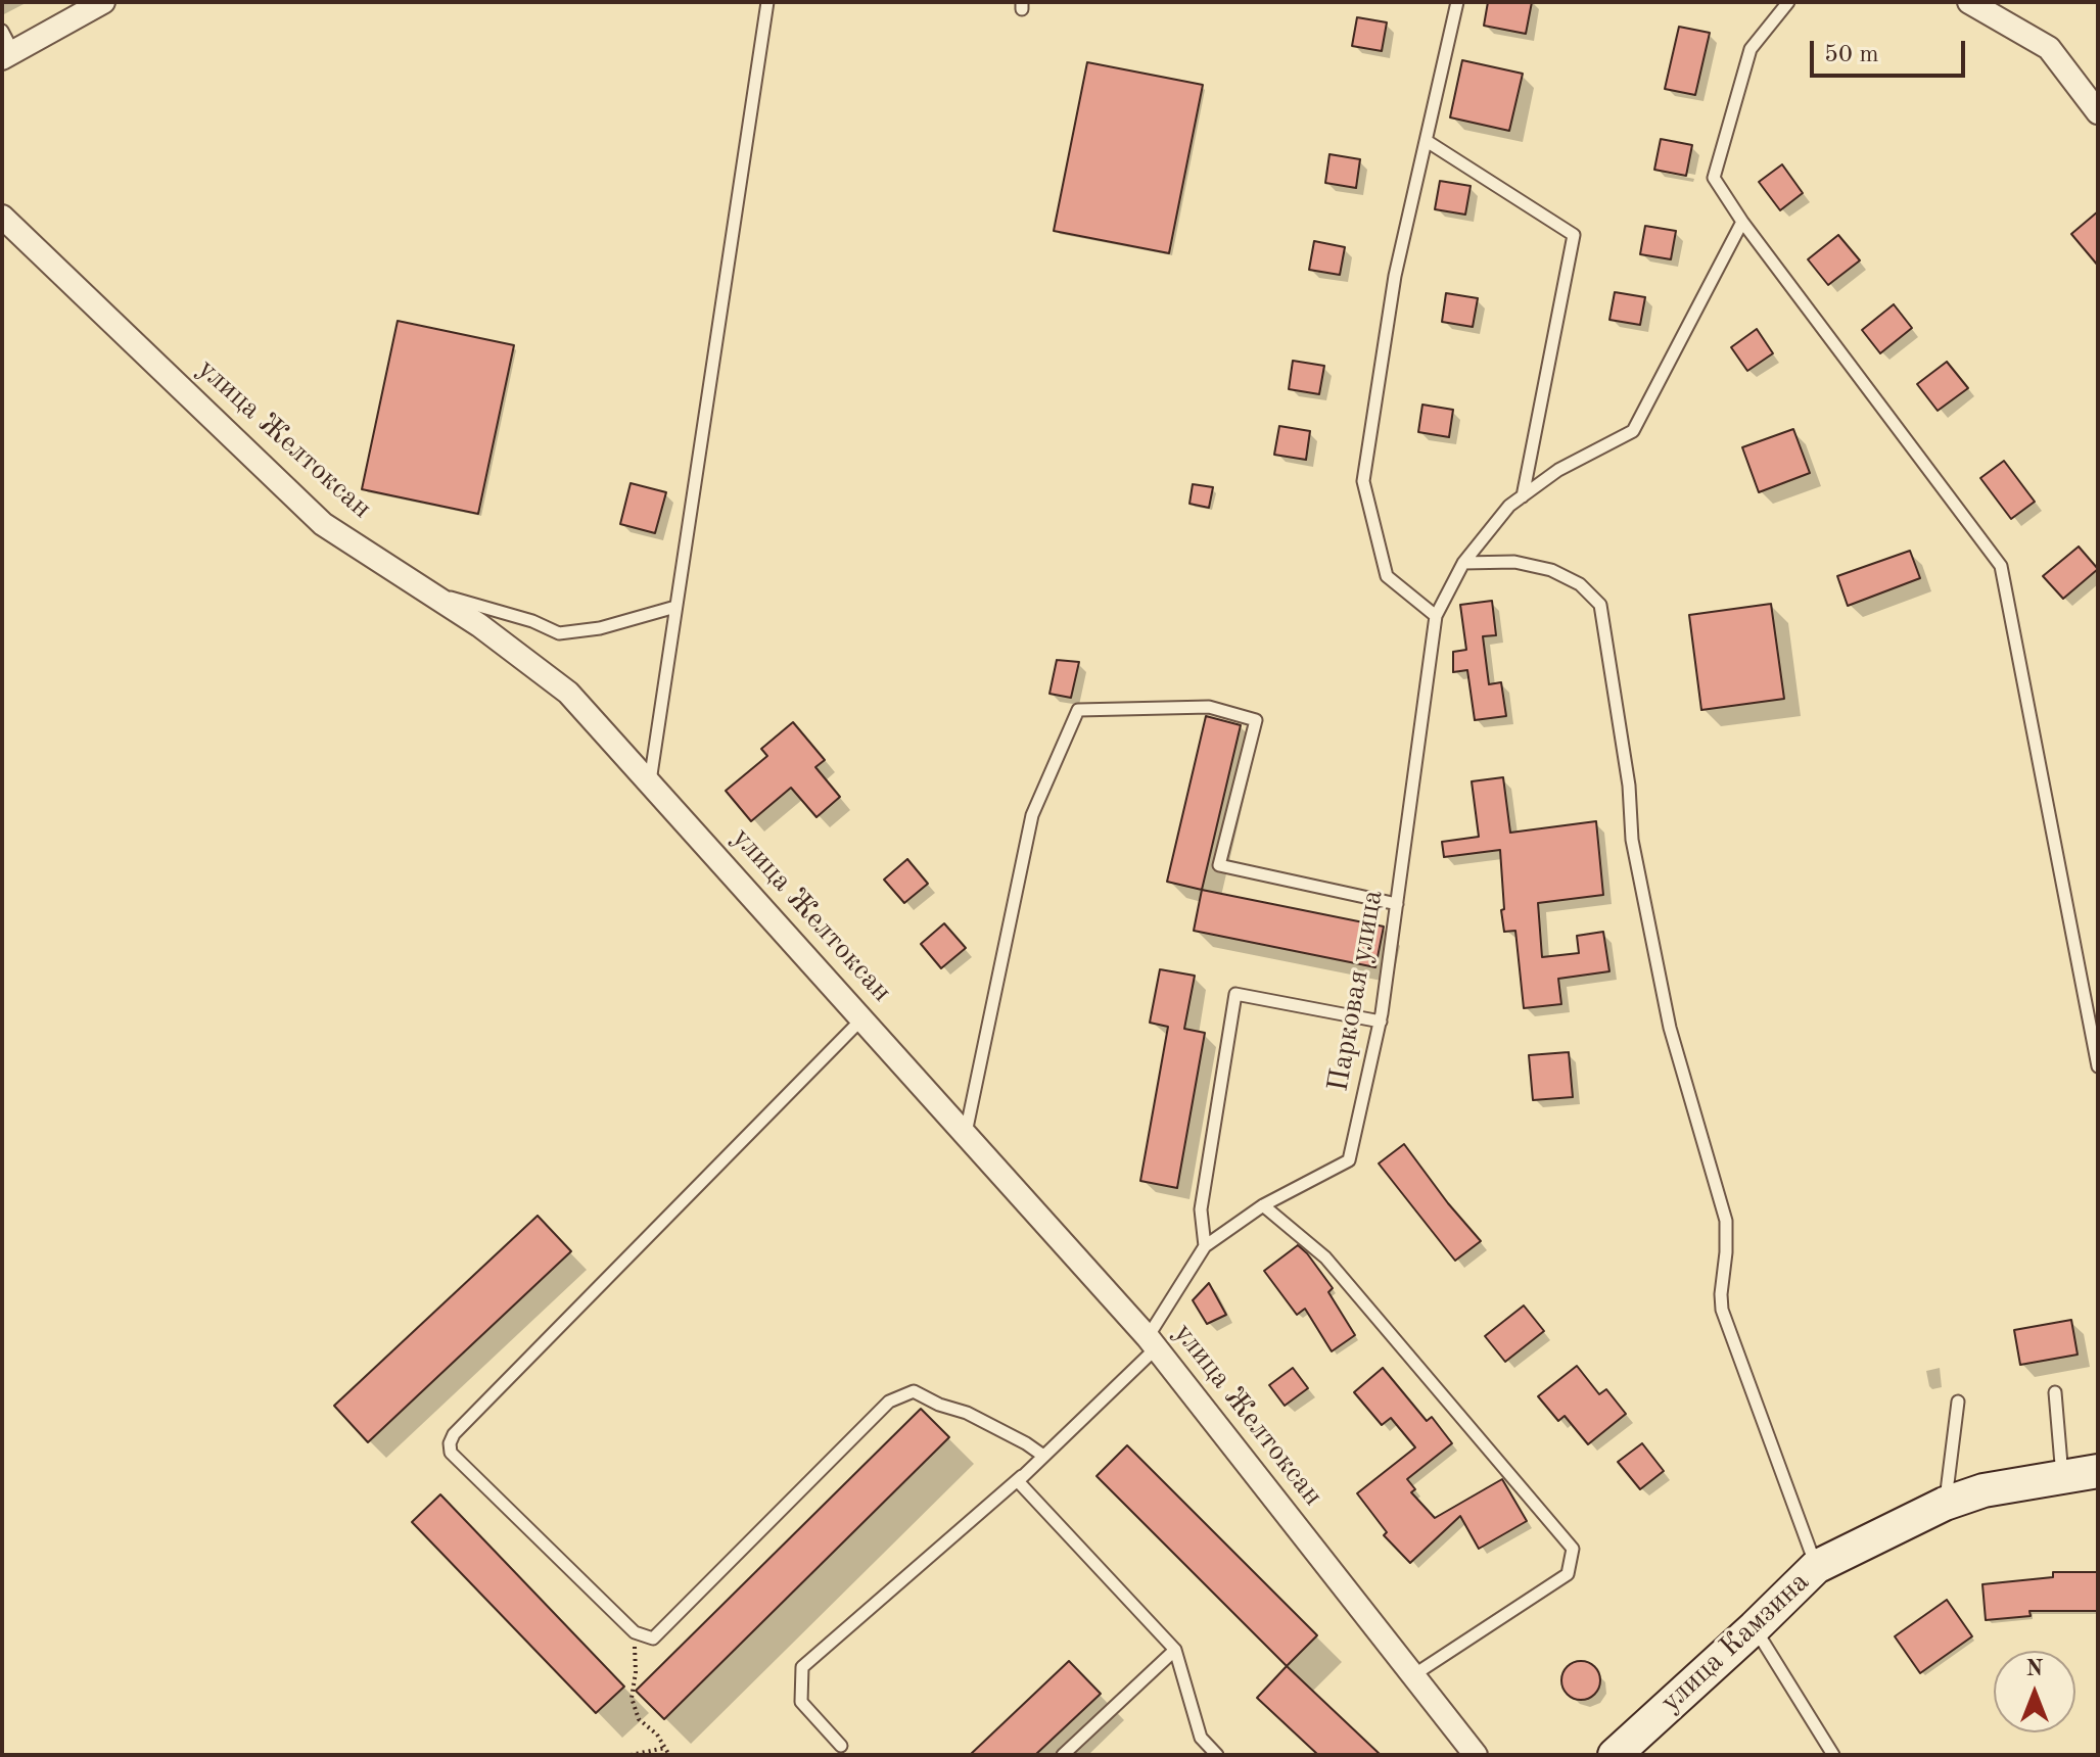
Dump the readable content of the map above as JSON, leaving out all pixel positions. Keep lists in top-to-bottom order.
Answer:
{
  "streets": {
    "street": ["улица Желтоксан", "улица Камзина"],
    "lane": ["Парковая улица"]
  },
  "crossings": [
    ["улица Желтоксан", "Парковая улица"]
  ],
  "scale_bar": "50 m",
  "north": "top"
}
